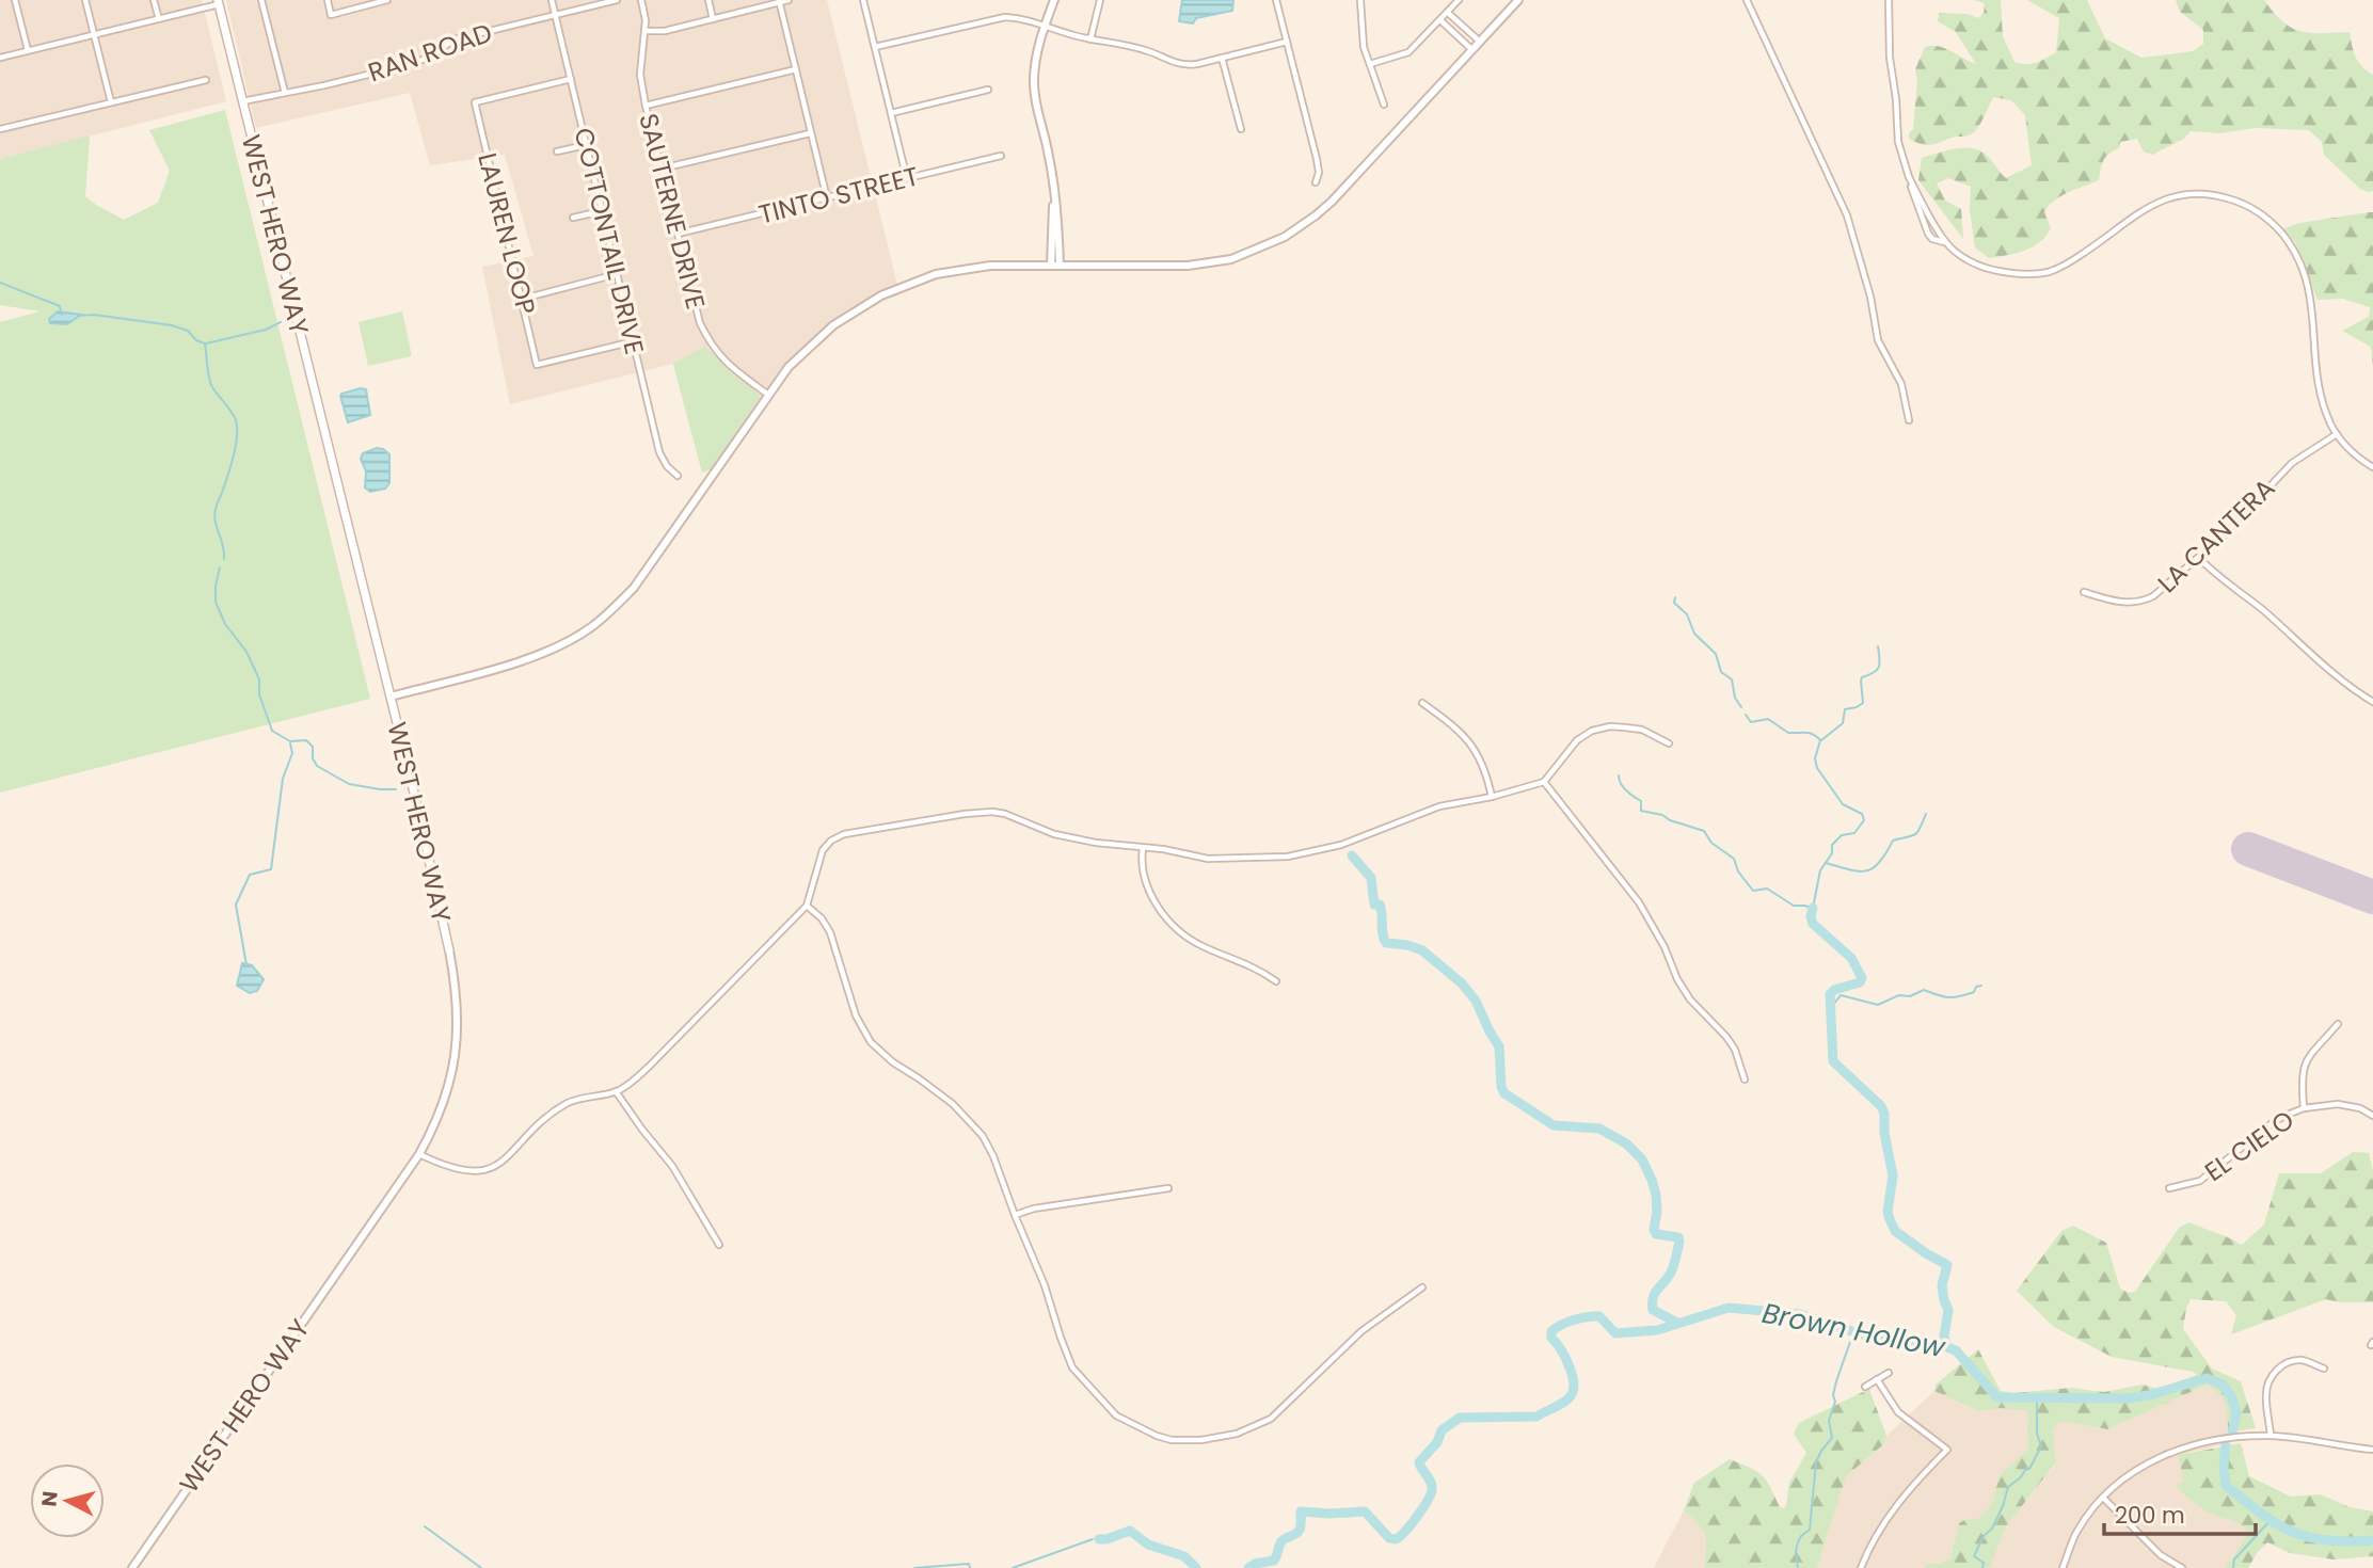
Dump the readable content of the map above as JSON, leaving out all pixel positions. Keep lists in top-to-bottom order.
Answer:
{
  "streets": {
    "main road": ["WEST HERO WAY"],
    "street": [
      "RAN ROAD",
      "TINTO STREET",
      "SAUTERNE DRIVE",
      "LAUREN LOOP",
      "COTTONTAIL DRIVE",
      "LA CANTERA",
      "EL CIELO"
    ]
  },
  "crossings": [
    ["RAN ROAD", "WEST HERO WAY"],
    ["RAN ROAD", "COTTONTAIL DRIVE"],
    ["TINTO STREET", "SAUTERNE DRIVE"],
    ["LAUREN LOOP", "COTTONTAIL DRIVE"]
  ],
  "water": ["Brown Hollow"],
  "scale_bar": "200 m",
  "north": "left"
}
